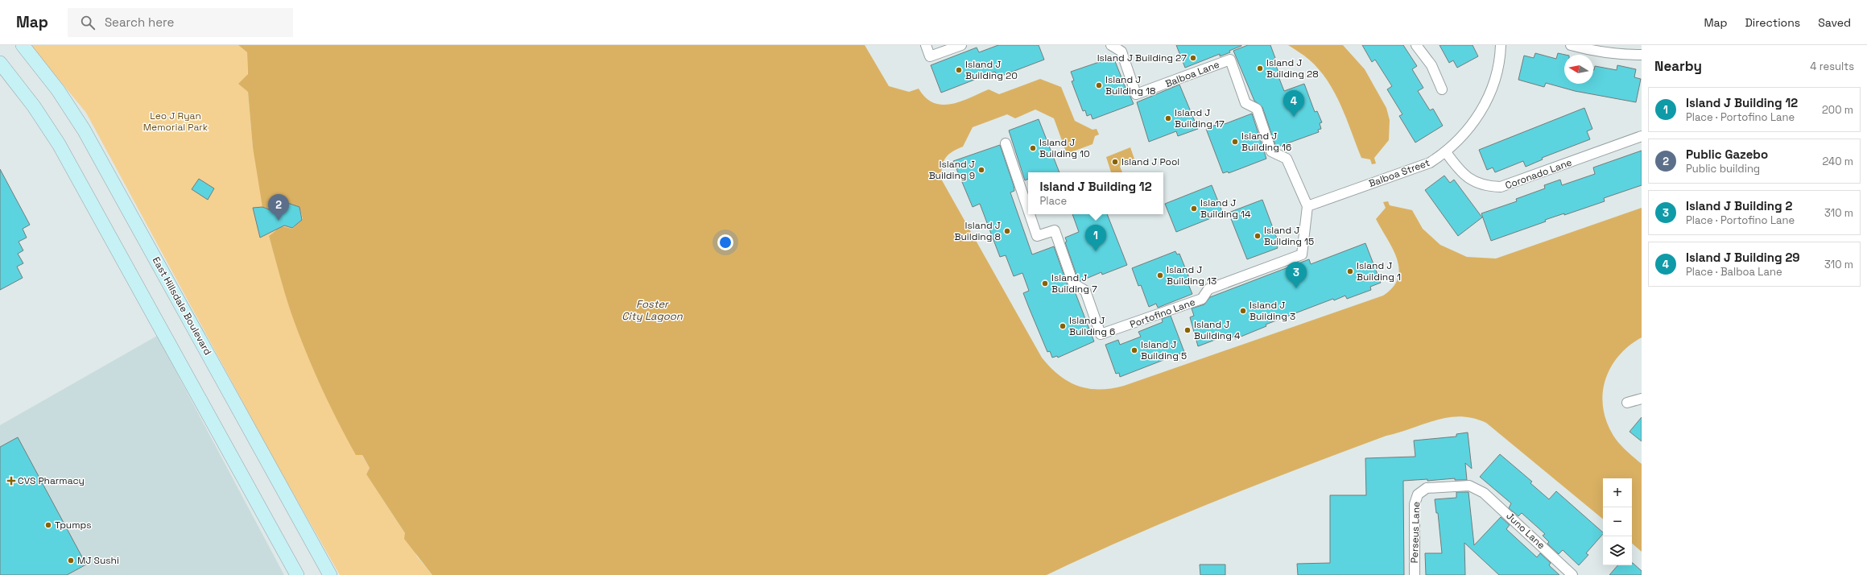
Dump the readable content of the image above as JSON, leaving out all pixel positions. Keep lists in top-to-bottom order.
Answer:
{
  "streets": {
    "main road": ["East Hillsdale Boulevard"],
    "street": [
      "Balboa Lane",
      "Balboa Street",
      "Coronado Lane",
      "Portofino Lane",
      "Juno Lane",
      "Perseus Lane"
    ]
  },
  "crossings": [
    ["Balboa Lane", "Balboa Street"],
    ["Balboa Lane", "Portofino Lane"],
    ["Balboa Street", "Coronado Lane"],
    ["Balboa Street", "Portofino Lane"],
    ["Juno Lane", "Perseus Lane"]
  ],
  "water": ["Foster City Lagoon"],
  "parks": ["Leo J Ryan Memorial Park"],
  "places": {
    "other": [
      "Island J Building 27",
      "Island J Building 28",
      "Island J Building 20",
      "Island J Building 18",
      "Island J Building 17",
      "Island J Building 16",
      "Island J Building 10",
      "Island J Pool",
      "Island J Building 9",
      "Island J Building 14",
      "Island J Building 8",
      "Island J Building 15",
      "Island J Building 1",
      "Island J Building 13",
      "Island J Building 7",
      "Island J Building 3",
      "Island J Building 6",
      "Island J Building 4",
      "Island J Building 5",
      "Tpumps",
      "MJ Sushi"
    ],
    "health": ["CVS Pharmacy"]
  },
  "north": "left",
  "page": {
    "header": "Map",
    "search": "Search here",
    "nav": ["Map", "Directions", "Saved"],
    "heading": ["Nearby", "4 results"],
    "list": [
      {
        "mark": "1",
        "name": "Island J Building 12",
        "note": "Place · Portofino Lane",
        "value": "200 m"
      },
      {
        "mark": "2",
        "name": "Public Gazebo",
        "note": "Public building",
        "value": "240 m"
      },
      {
        "mark": "3",
        "name": "Island J Building 2",
        "note": "Place · Portofino Lane",
        "value": "310 m"
      },
      {
        "mark": "4",
        "name": "Island J Building 29",
        "note": "Place · Balboa Lane",
        "value": "310 m"
      }
    ],
    "pins": [
      "4",
      "2",
      "1",
      "3"
    ],
    "popup": ["Island J Building 12", "Place"],
    "map_buttons": ["+", "−"]
  }
}
